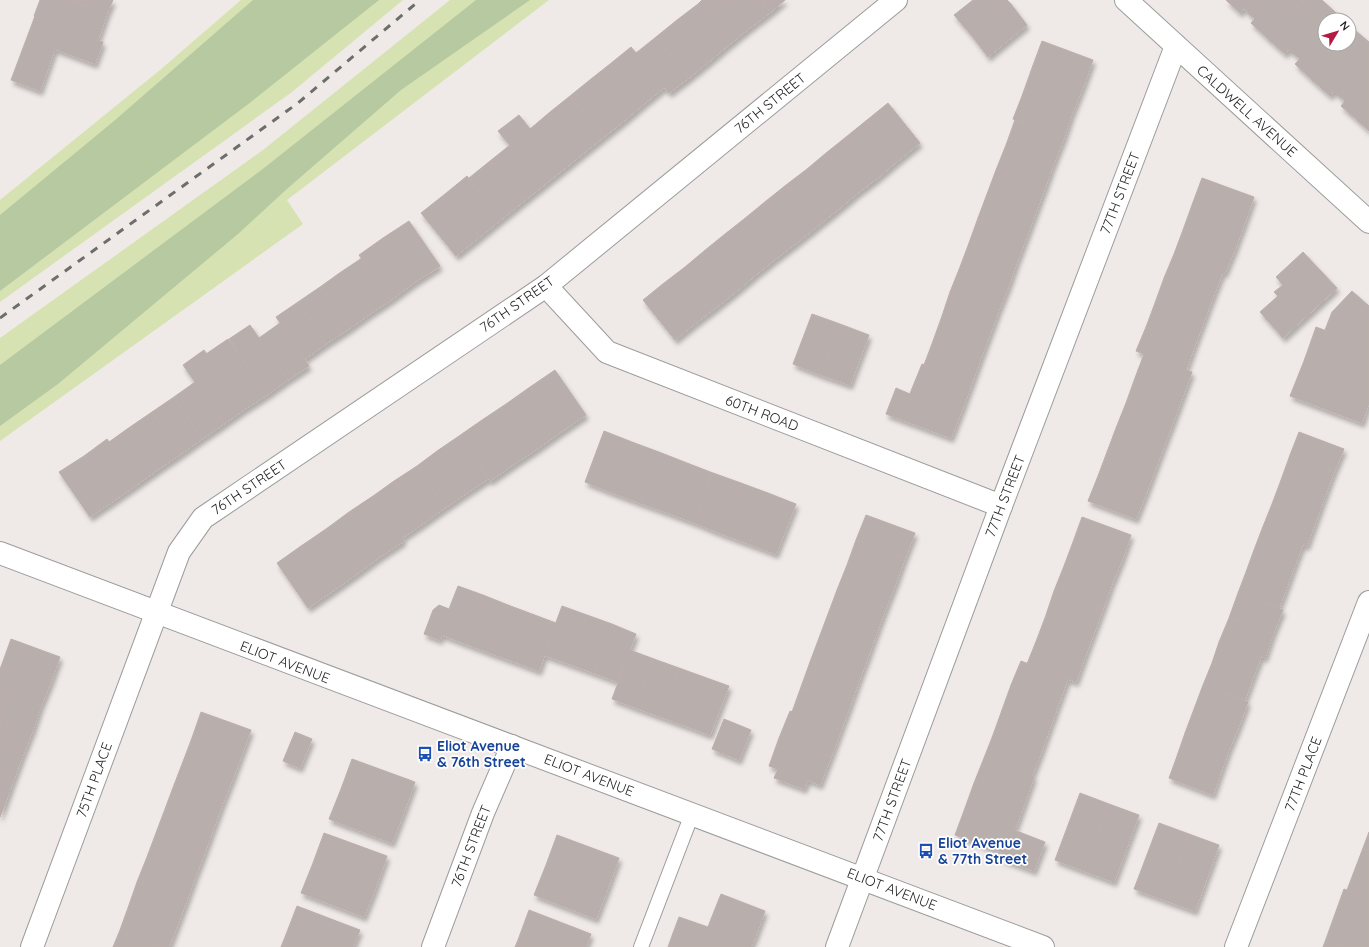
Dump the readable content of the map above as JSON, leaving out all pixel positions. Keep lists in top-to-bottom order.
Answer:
{
  "streets": {
    "street": [
      "76TH STREET",
      "CALDWELL AVENUE",
      "77TH STREET",
      "60TH ROAD",
      "ELIOT AVENUE",
      "77TH PLACE",
      "75TH PLACE"
    ]
  },
  "crossings": [
    ["76TH STREET", "60TH ROAD"],
    ["76TH STREET", "ELIOT AVENUE"],
    ["76TH STREET", "75TH PLACE"],
    ["CALDWELL AVENUE", "77TH STREET"],
    ["77TH STREET", "60TH ROAD"],
    ["77TH STREET", "ELIOT AVENUE"],
    ["ELIOT AVENUE", "75TH PLACE"]
  ],
  "places": {
    "bus stop": ["Eliot Avenue & 76th Street", "Eliot Avenue & 77th Street"]
  },
  "north": "top right"
}
